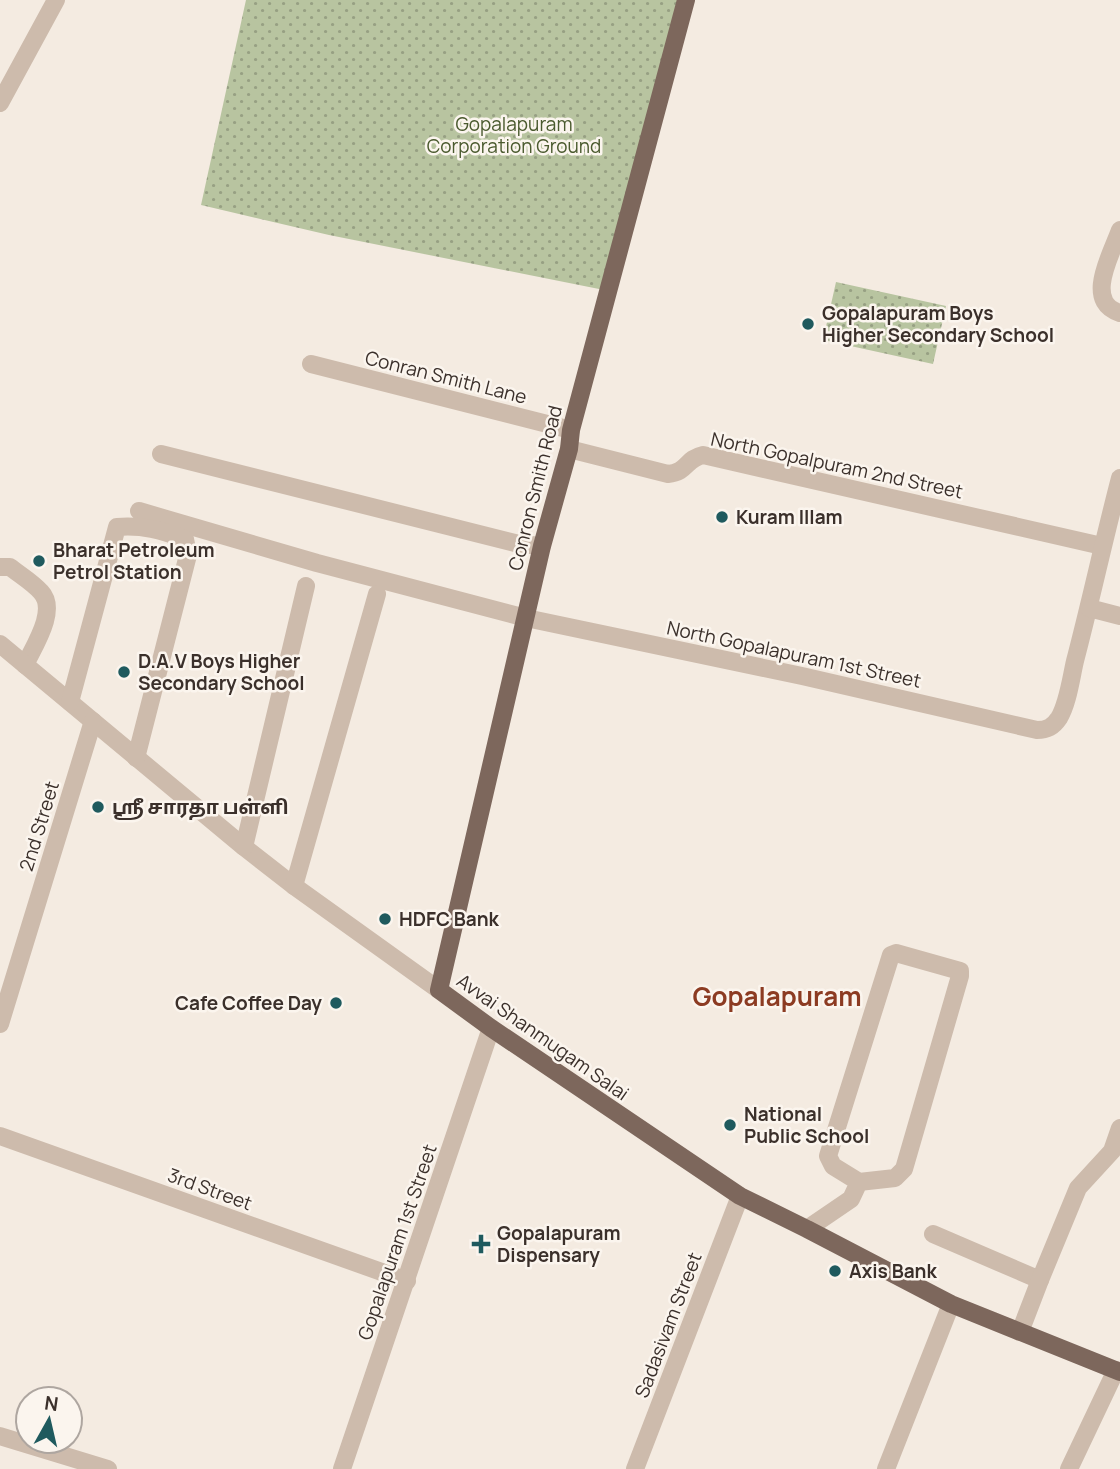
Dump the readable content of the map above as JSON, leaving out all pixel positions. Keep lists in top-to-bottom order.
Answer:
{
  "streets": {
    "main road": ["Conron Smith Road", "Avvai Shanmugam Salai"],
    "street": [
      "Conran Smith Lane",
      "North Gopalpuram 2nd Street",
      "North Gopalapuram 1st Street",
      "2nd Street",
      "3rd Street",
      "Gopalapuram 1st Street",
      "Sadasivam Street"
    ]
  },
  "crossings": [
    ["Conran Smith Lane", "Conron Smith Road"],
    ["North Gopalpuram 2nd Street", "Conron Smith Road"],
    ["Conron Smith Road", "North Gopalapuram 1st Street"],
    ["Conron Smith Road", "Avvai Shanmugam Salai"],
    ["2nd Street", "Avvai Shanmugam Salai"],
    ["Avvai Shanmugam Salai", "Gopalapuram 1st Street"],
    ["Avvai Shanmugam Salai", "Sadasivam Street"],
    ["3rd Street", "Gopalapuram 1st Street"]
  ],
  "districts": ["Gopalapuram"],
  "parks": ["Gopalapuram Corporation Ground"],
  "places": {
    "other": [
      "Gopalapuram Boys Higher Secondary School",
      "Kuram Illam",
      "Bharat Petroleum Petrol Station",
      "D.A.V Boys Higher Secondary School",
      "ஸ்ரீ சாரதா பள்ளி",
      "HDFC Bank",
      "Cafe Coffee Day",
      "National Public School",
      "Axis Bank"
    ],
    "health": ["Gopalapuram Dispensary"]
  },
  "north": "top"
}
